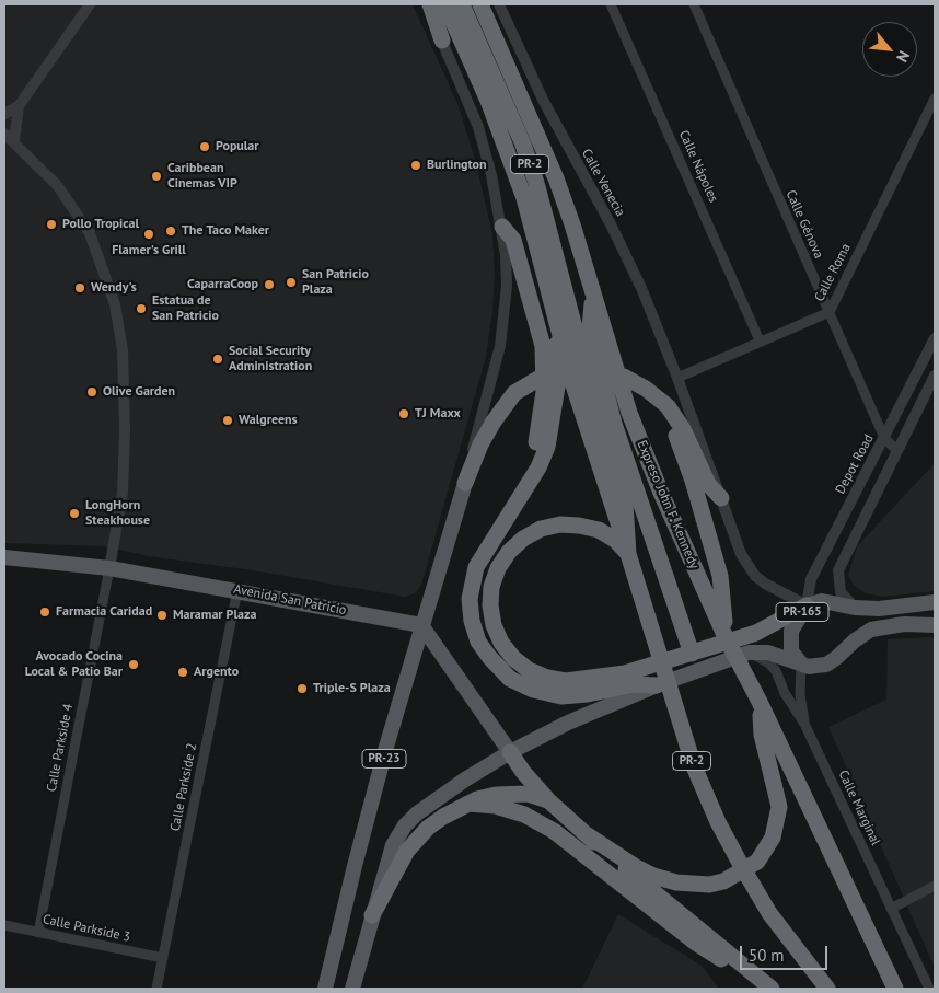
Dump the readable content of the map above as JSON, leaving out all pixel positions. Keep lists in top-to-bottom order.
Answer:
{
  "streets": {
    "highway": ["PR-2", "Expreso John F. Kennedy"],
    "main road": ["Avenida San Patricio", "PR-165", "PR-23"],
    "street": [
      "Calle Nápoles",
      "Calle Venecia",
      "Calle Génova",
      "Calle Roma",
      "Depot Road",
      "Calle Parkside 4",
      "Calle Parkside 2",
      "Calle Marginal",
      "Calle Parkside 3"
    ]
  },
  "crossings": [
    ["Calle Nápoles", "Calle Roma"],
    ["Calle Venecia", "Calle Roma"],
    ["Calle Génova", "Calle Roma"],
    ["Calle Génova", "Depot Road"],
    ["Depot Road", "PR-165"],
    ["Avenida San Patricio", "Calle Parkside 4"],
    ["Avenida San Patricio", "PR-23"],
    ["Avenida San Patricio", "Calle Parkside 2"],
    ["Calle Parkside 4", "Calle Parkside 3"],
    ["Calle Parkside 2", "Calle Parkside 3"]
  ],
  "places": [
    "Popular",
    "Burlington",
    "Caribbean Cinemas VIP",
    "Pollo Tropical",
    "The Taco Maker",
    "Flamer's Grill",
    "San Patricio Plaza",
    "CaparraCoop",
    "Wendy's",
    "Estatua de San Patricio",
    "Social Security Administration",
    "Olive Garden",
    "TJ Maxx",
    "Walgreens",
    "LongHorn Steakhouse",
    "Farmacia Caridad",
    "Maramar Plaza",
    "Avocado Cocina Local & Patio Bar",
    "Argento",
    "Triple-S Plaza"
  ],
  "scale_bar": "50 m",
  "north": "bottom right"
}
